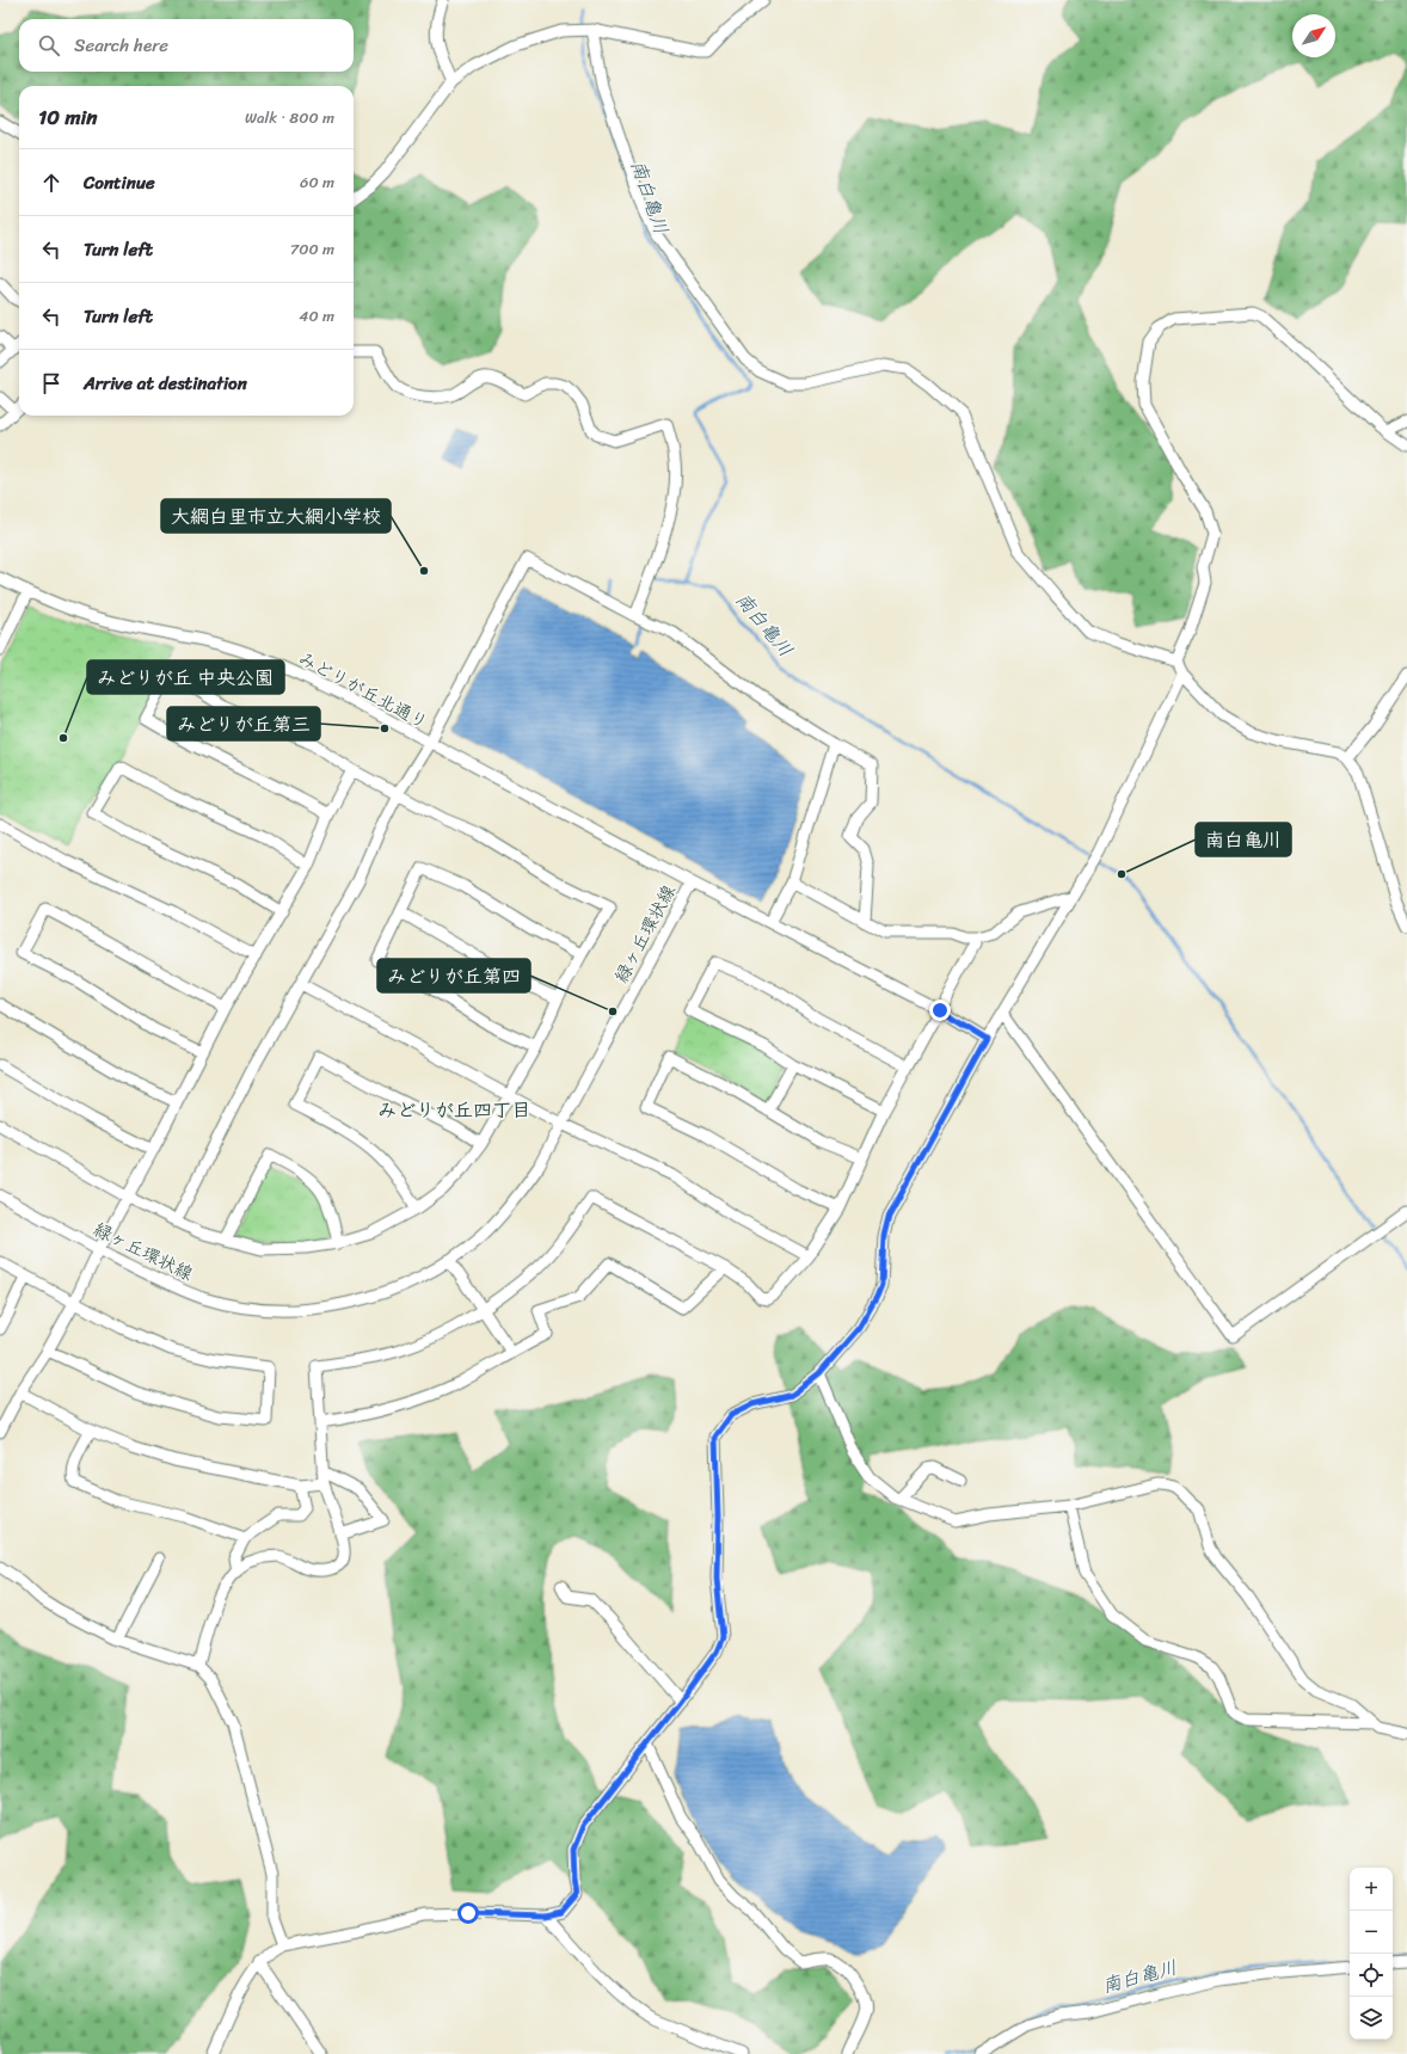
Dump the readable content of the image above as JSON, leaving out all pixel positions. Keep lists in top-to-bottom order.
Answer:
{
  "streets": {
    "street": ["みどりが丘北通り", "緑ヶ丘環状線"]
  },
  "crossings": [
    ["みどりが丘北通り", "緑ヶ丘環状線"]
  ],
  "districts": ["みどりが丘四丁目"],
  "water": ["南白亀川"],
  "places": [
    "大網白里市立大網小学校",
    "みどりが丘第三",
    "みどりが丘 中央公園",
    "南白亀川",
    "みどりが丘第四"
  ],
  "north": "top right",
  "page": {
    "search": "Search here",
    "heading": ["10 min", "Walk · 800 m"],
    "list": [
      ["Continue", "60 m"],
      ["Turn left", "700 m"],
      ["Turn left", "40 m"],
      "Arrive at destination"
    ],
    "map_buttons": ["+", "−"]
  }
}
